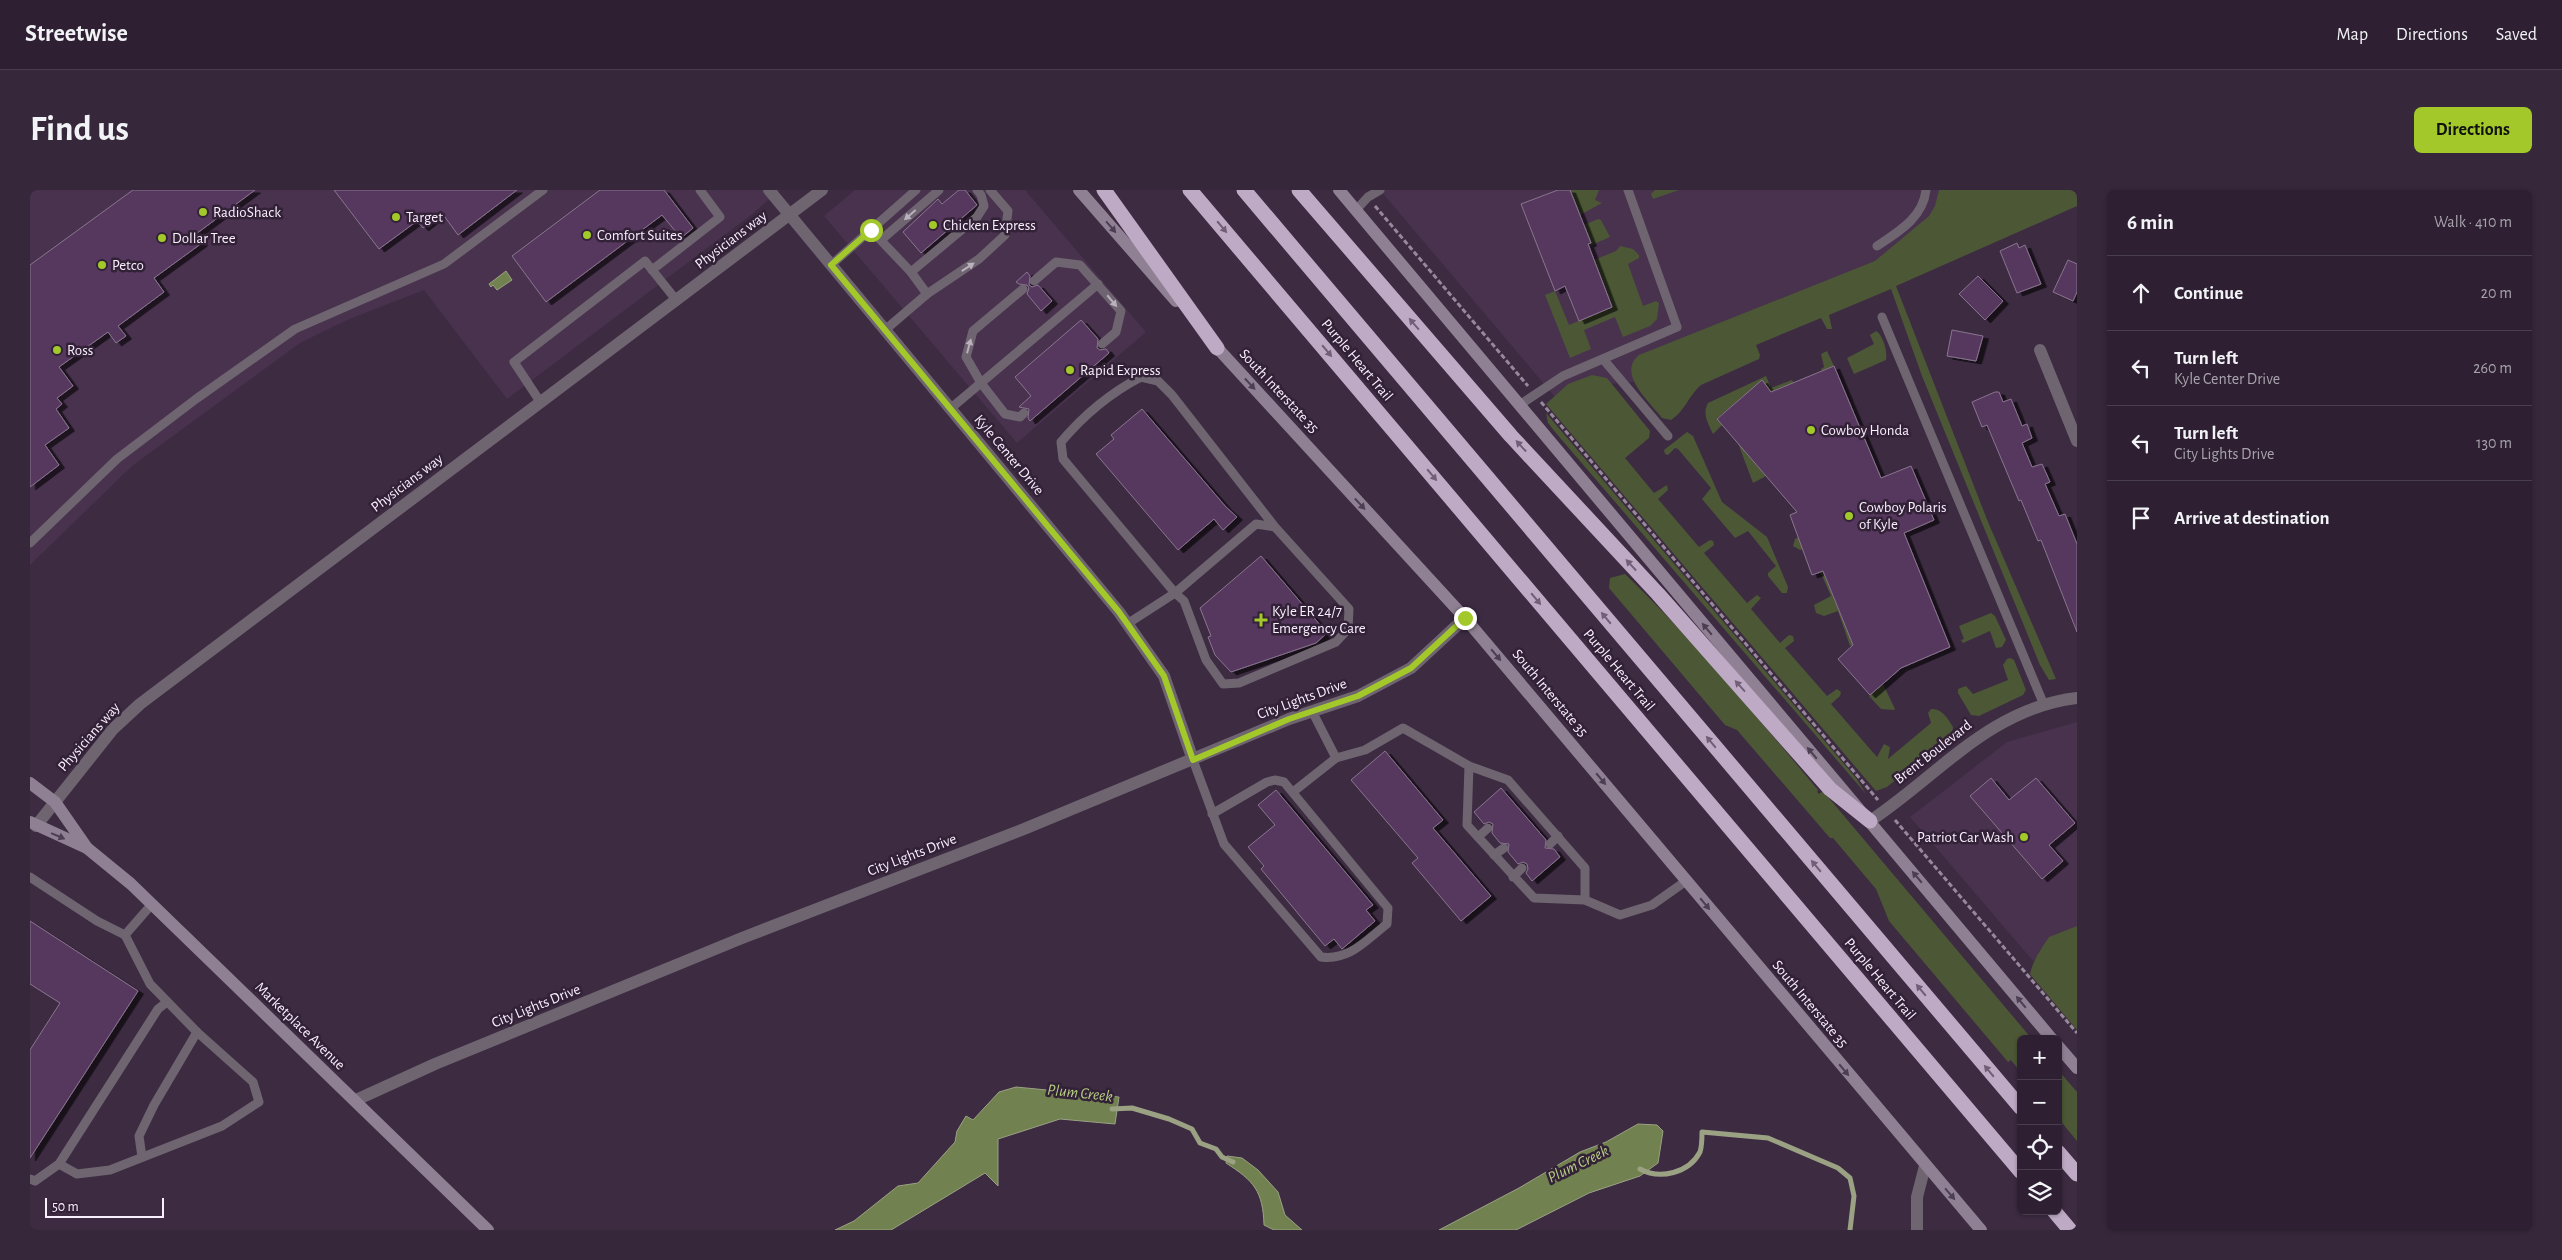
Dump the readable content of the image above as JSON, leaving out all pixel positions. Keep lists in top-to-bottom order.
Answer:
{
  "streets": {
    "highway": ["Purple Heart Trail"],
    "main road": ["South Interstate 35", "Marketplace Avenue"],
    "street": [
      "Physicians way",
      "Kyle Center Drive",
      "City Lights Drive",
      "Brent Boulevard"
    ]
  },
  "crossings": [
    ["Physicians way", "Kyle Center Drive"],
    ["Physicians way", "Marketplace Avenue"],
    ["South Interstate 35", "City Lights Drive"],
    ["Kyle Center Drive", "City Lights Drive"],
    ["City Lights Drive", "Marketplace Avenue"]
  ],
  "one_way": ["South Interstate 35"],
  "water": ["Plum Creek"],
  "places": {
    "other": [
      "RadioShack",
      "Target",
      "Chicken Express",
      "Comfort Suites",
      "Dollar Tree",
      "Petco",
      "Ross",
      "Rapid Express",
      "Cowboy Honda",
      "Cowboy Polaris of Kyle",
      "Patriot Car Wash"
    ],
    "health": ["Kyle ER 24/7 Emergency Care"]
  },
  "scale_bar": "50 m",
  "page": {
    "header": "Streetwise",
    "nav": ["Map", "Directions", "Saved"],
    "buttons": "Directions",
    "title": "Find us",
    "heading": ["6 min", "Walk · 410 m"],
    "list": [
      ["Continue", "20 m"],
      ["Turn left", "Kyle Center Drive", "260 m"],
      ["Turn left", "City Lights Drive", "130 m"],
      "Arrive at destination"
    ],
    "map_buttons": ["+", "−"],
    "scale": "50 m"
  }
}
